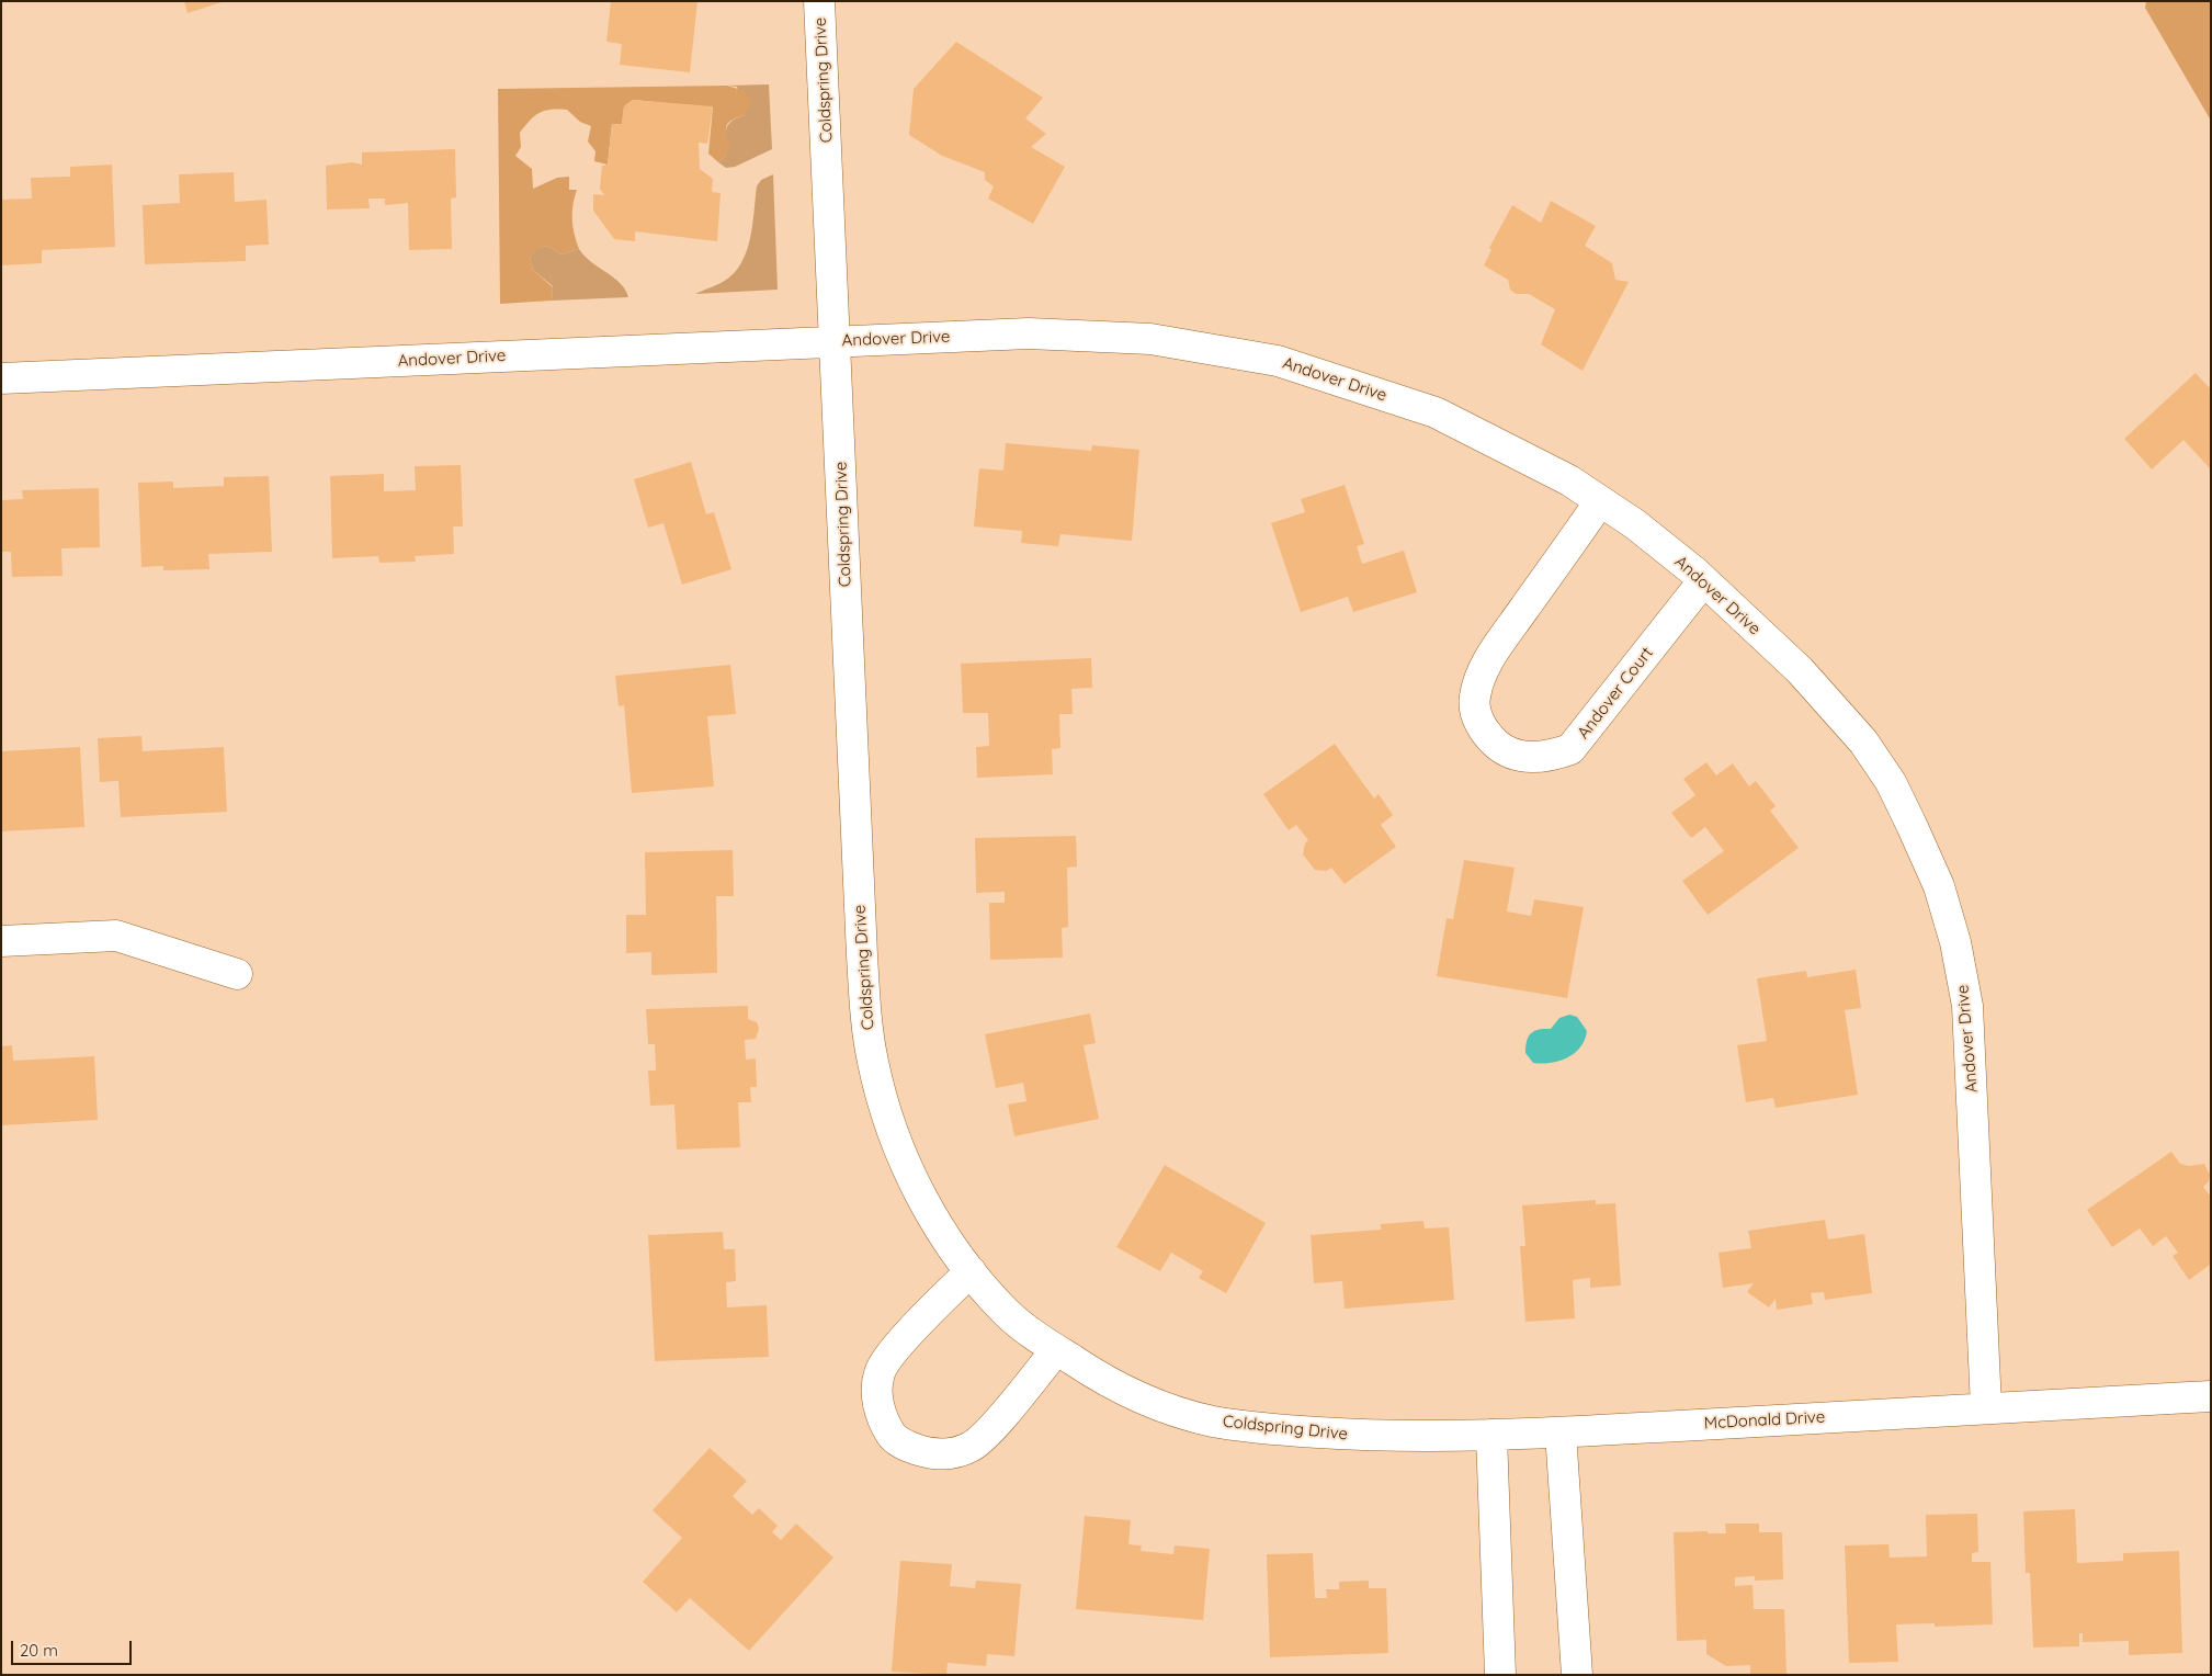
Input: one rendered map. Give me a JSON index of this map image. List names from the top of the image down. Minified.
{"streets":{"street":["Coldspring Drive","Andover Drive","Andover Court","McDonald Drive"]},"crossings":[["Coldspring Drive","Andover Drive"],["Coldspring Drive","McDonald Drive"],["Andover Drive","Andover Court"],["Andover Drive","McDonald Drive"]],"scale_bar":"20 m"}
